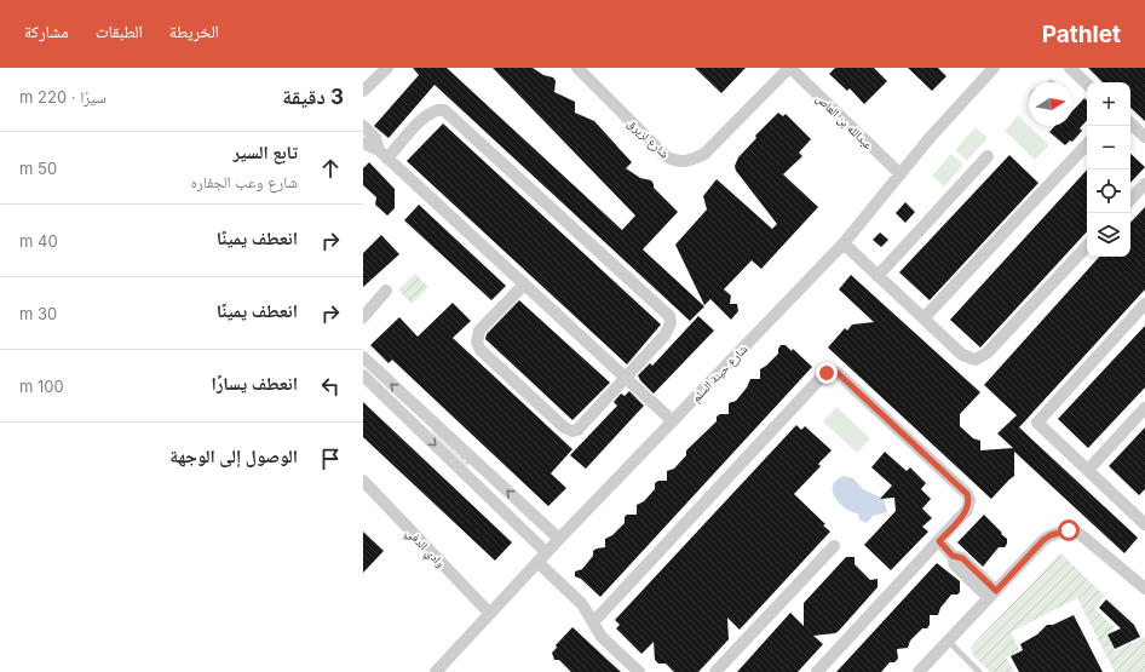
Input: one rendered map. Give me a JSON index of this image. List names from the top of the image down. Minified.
{"streets":{"street":["عبدالله بن العاص","شارع لزيرق","شارع حينة السلم","وادي الدفي"]},"crossings":[["عبدالله بن العاص","شارع لزيرق"],["عبدالله بن العاص","شارع حينة السلم"],["شارع حينة السلم","وادي الدفي"]],"north":"right","page":{"header":"Pathlet","nav":["الخريطة","الطبقات","مشاركة"],"heading":["3 دقيقة","سيرًا · 220 m"],"map_buttons":["+","−"],"list":[["تابع السير","شارع وعب الجفاره","50 m"],["انعطف يمينًا","40 m"],["انعطف يمينًا","30 m"],["انعطف يسارًا","100 m"],"الوصول إلى الوجهة"]}}
